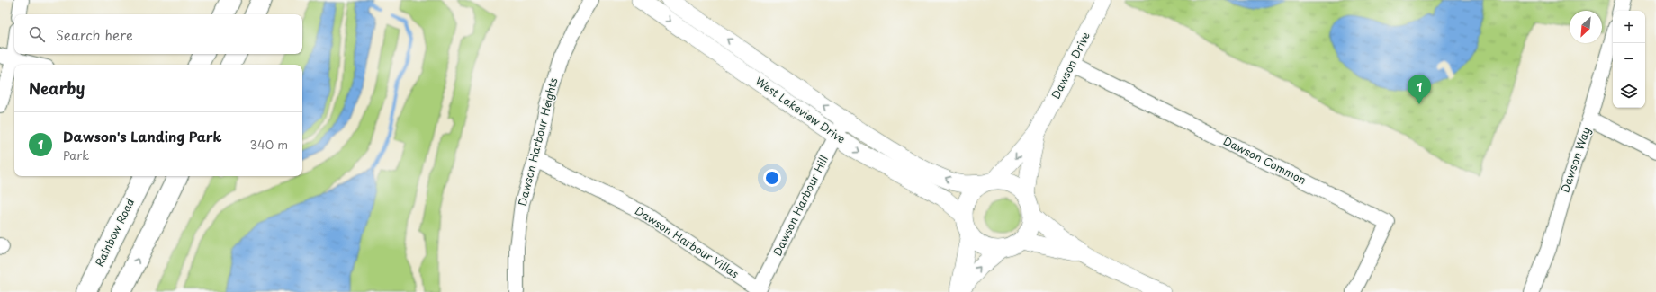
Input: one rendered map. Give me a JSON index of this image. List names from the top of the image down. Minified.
{"streets":{"main road":["Rainbow Road"],"street":["Dawson Drive","West Lakeview Drive","Dawson Harbour Heights","Dawson Way","Dawson Common","Dawson Harbour Hill","Dawson Harbour Villas"]},"crossings":[["Dawson Drive","West Lakeview Drive"],["Dawson Drive","Dawson Common"],["West Lakeview Drive","Dawson Harbour Hill"],["Dawson Harbour Heights","Dawson Harbour Villas"],["Dawson Harbour Hill","Dawson Harbour Villas"]],"north":"bottom left","page":{"map_buttons":["+","−"],"search":"Search here","heading":"Nearby","pins":"1","list":[{"mark":"1","name":"Dawson's Landing Park","note":"Park","value":"340 m"}]}}
